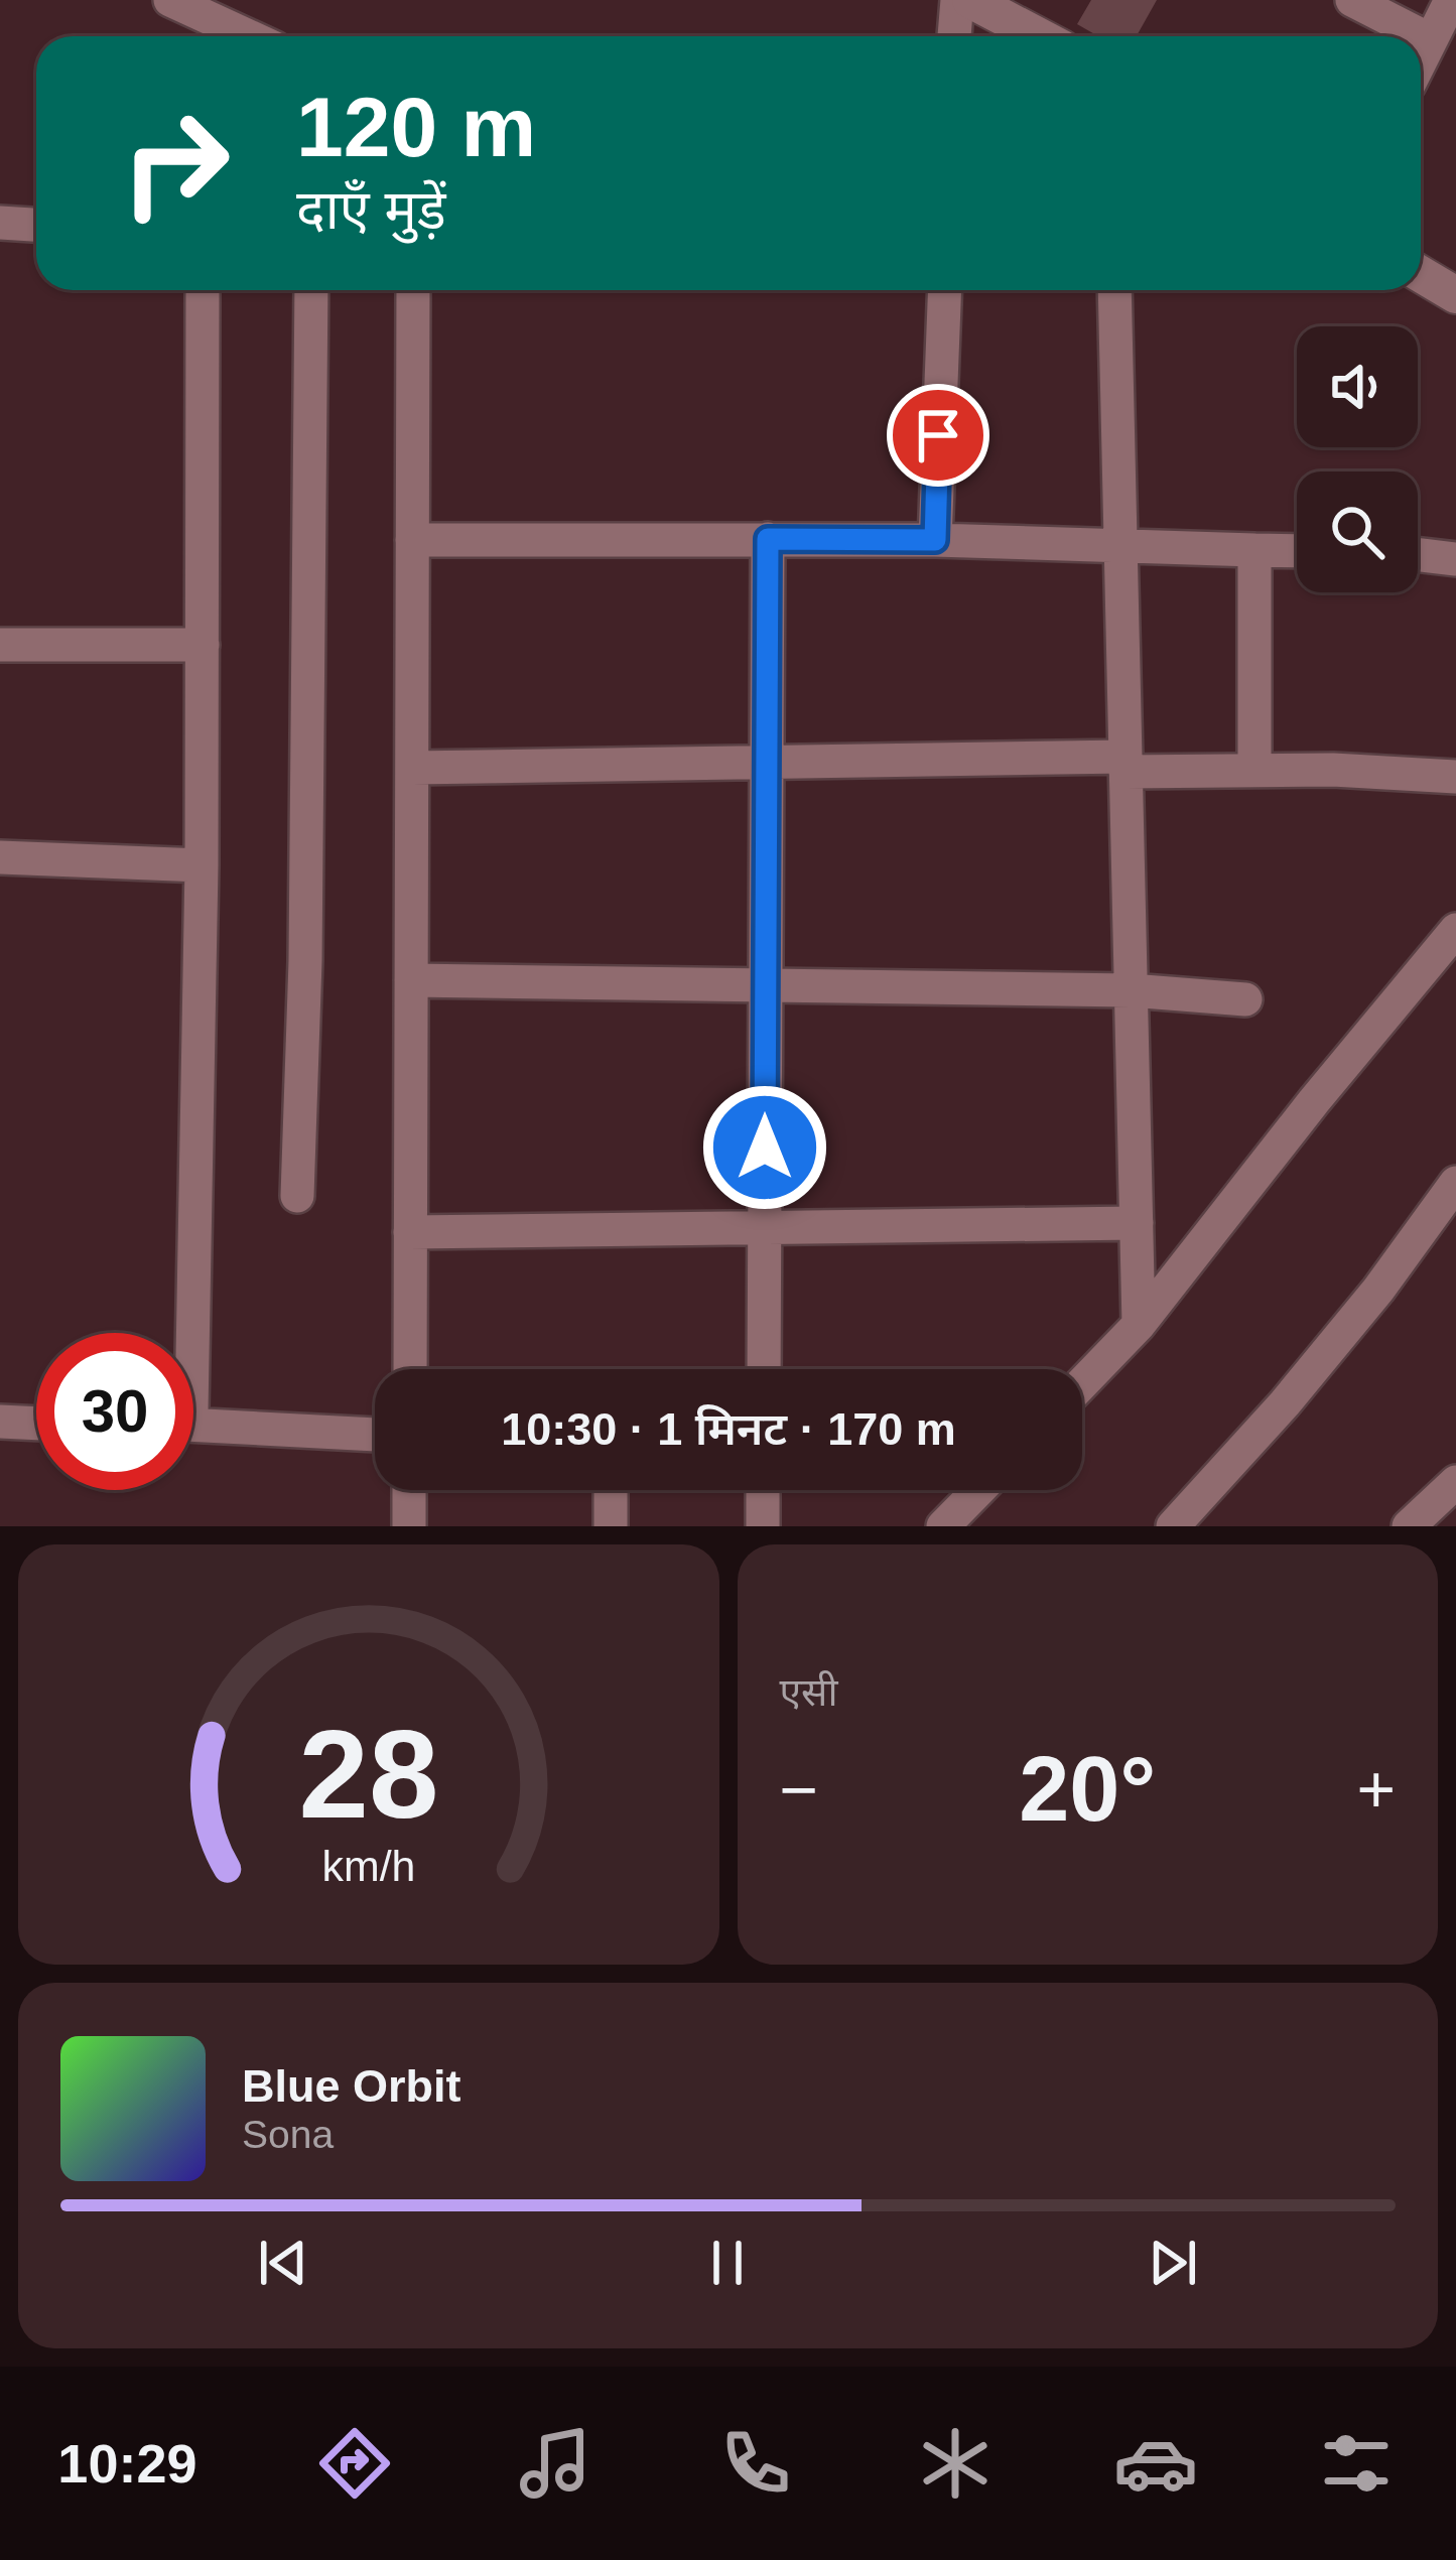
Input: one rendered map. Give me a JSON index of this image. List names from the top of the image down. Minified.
{"page":{"turn":["120 m","दाएँ मुड़ें"],"limit":"30","trip":"10:30 · 1 मिनट · 170 m","tile":"एसी","heat":["−","20°","+"],"song":["Blue Orbit","Sona"],"tabs":"10:29","gauge":["28","km/h"]}}
